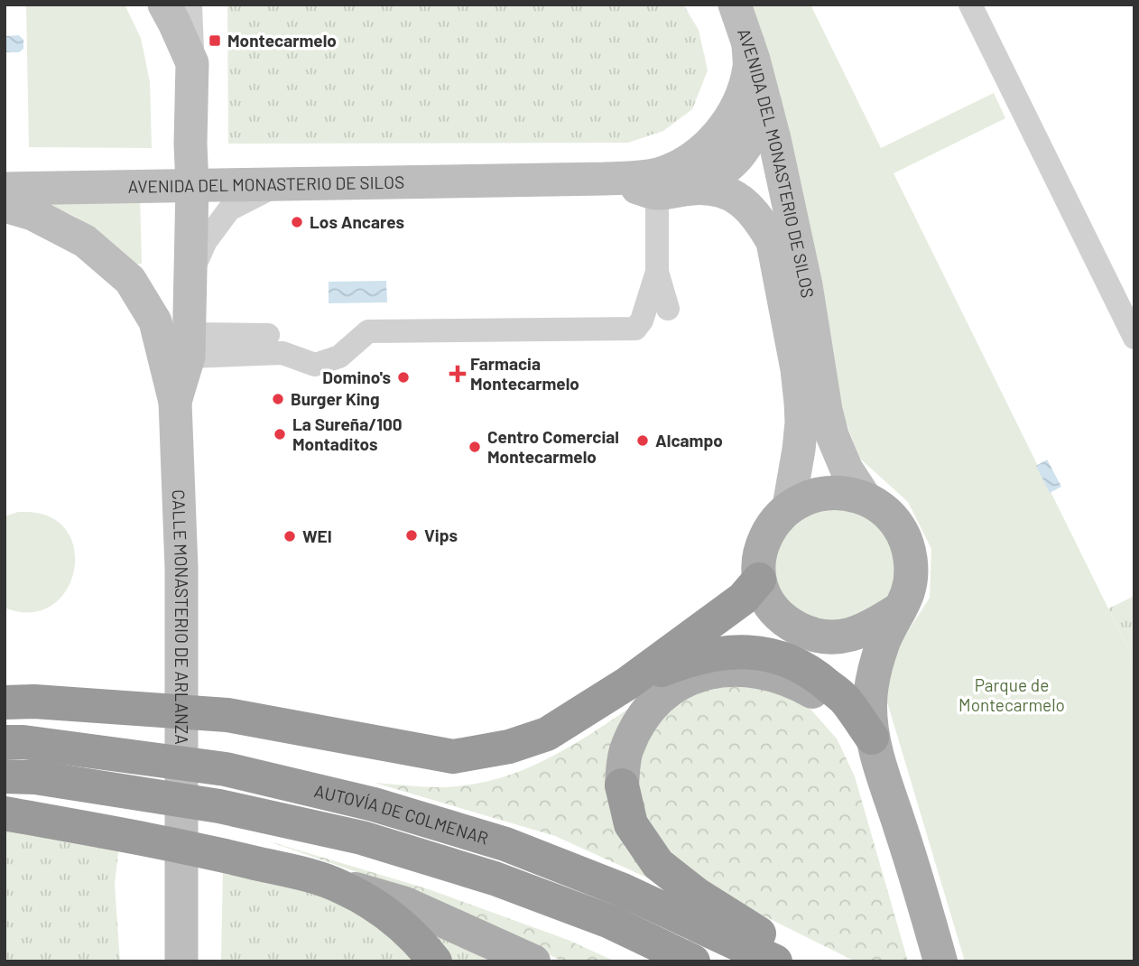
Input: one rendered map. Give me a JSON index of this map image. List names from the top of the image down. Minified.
{"streets":{"highway":["AUTOVÍA DE COLMENAR"],"street":["AVENIDA DEL MONASTERIO DE SILOS","CALLE MONASTERIO DE ARLANZA"]},"crossings":[["AVENIDA DEL MONASTERIO DE SILOS","CALLE MONASTERIO DE ARLANZA"]],"parks":["Parque de Montecarmelo"],"places":{"transit":["Montecarmelo"],"other":["Los Ancares","Domino's","Burger King","La Sureña/100 Montaditos","Alcampo","Centro Comercial Montecarmelo","Vips","WEI"],"health":["Farmacia Montecarmelo"]}}
